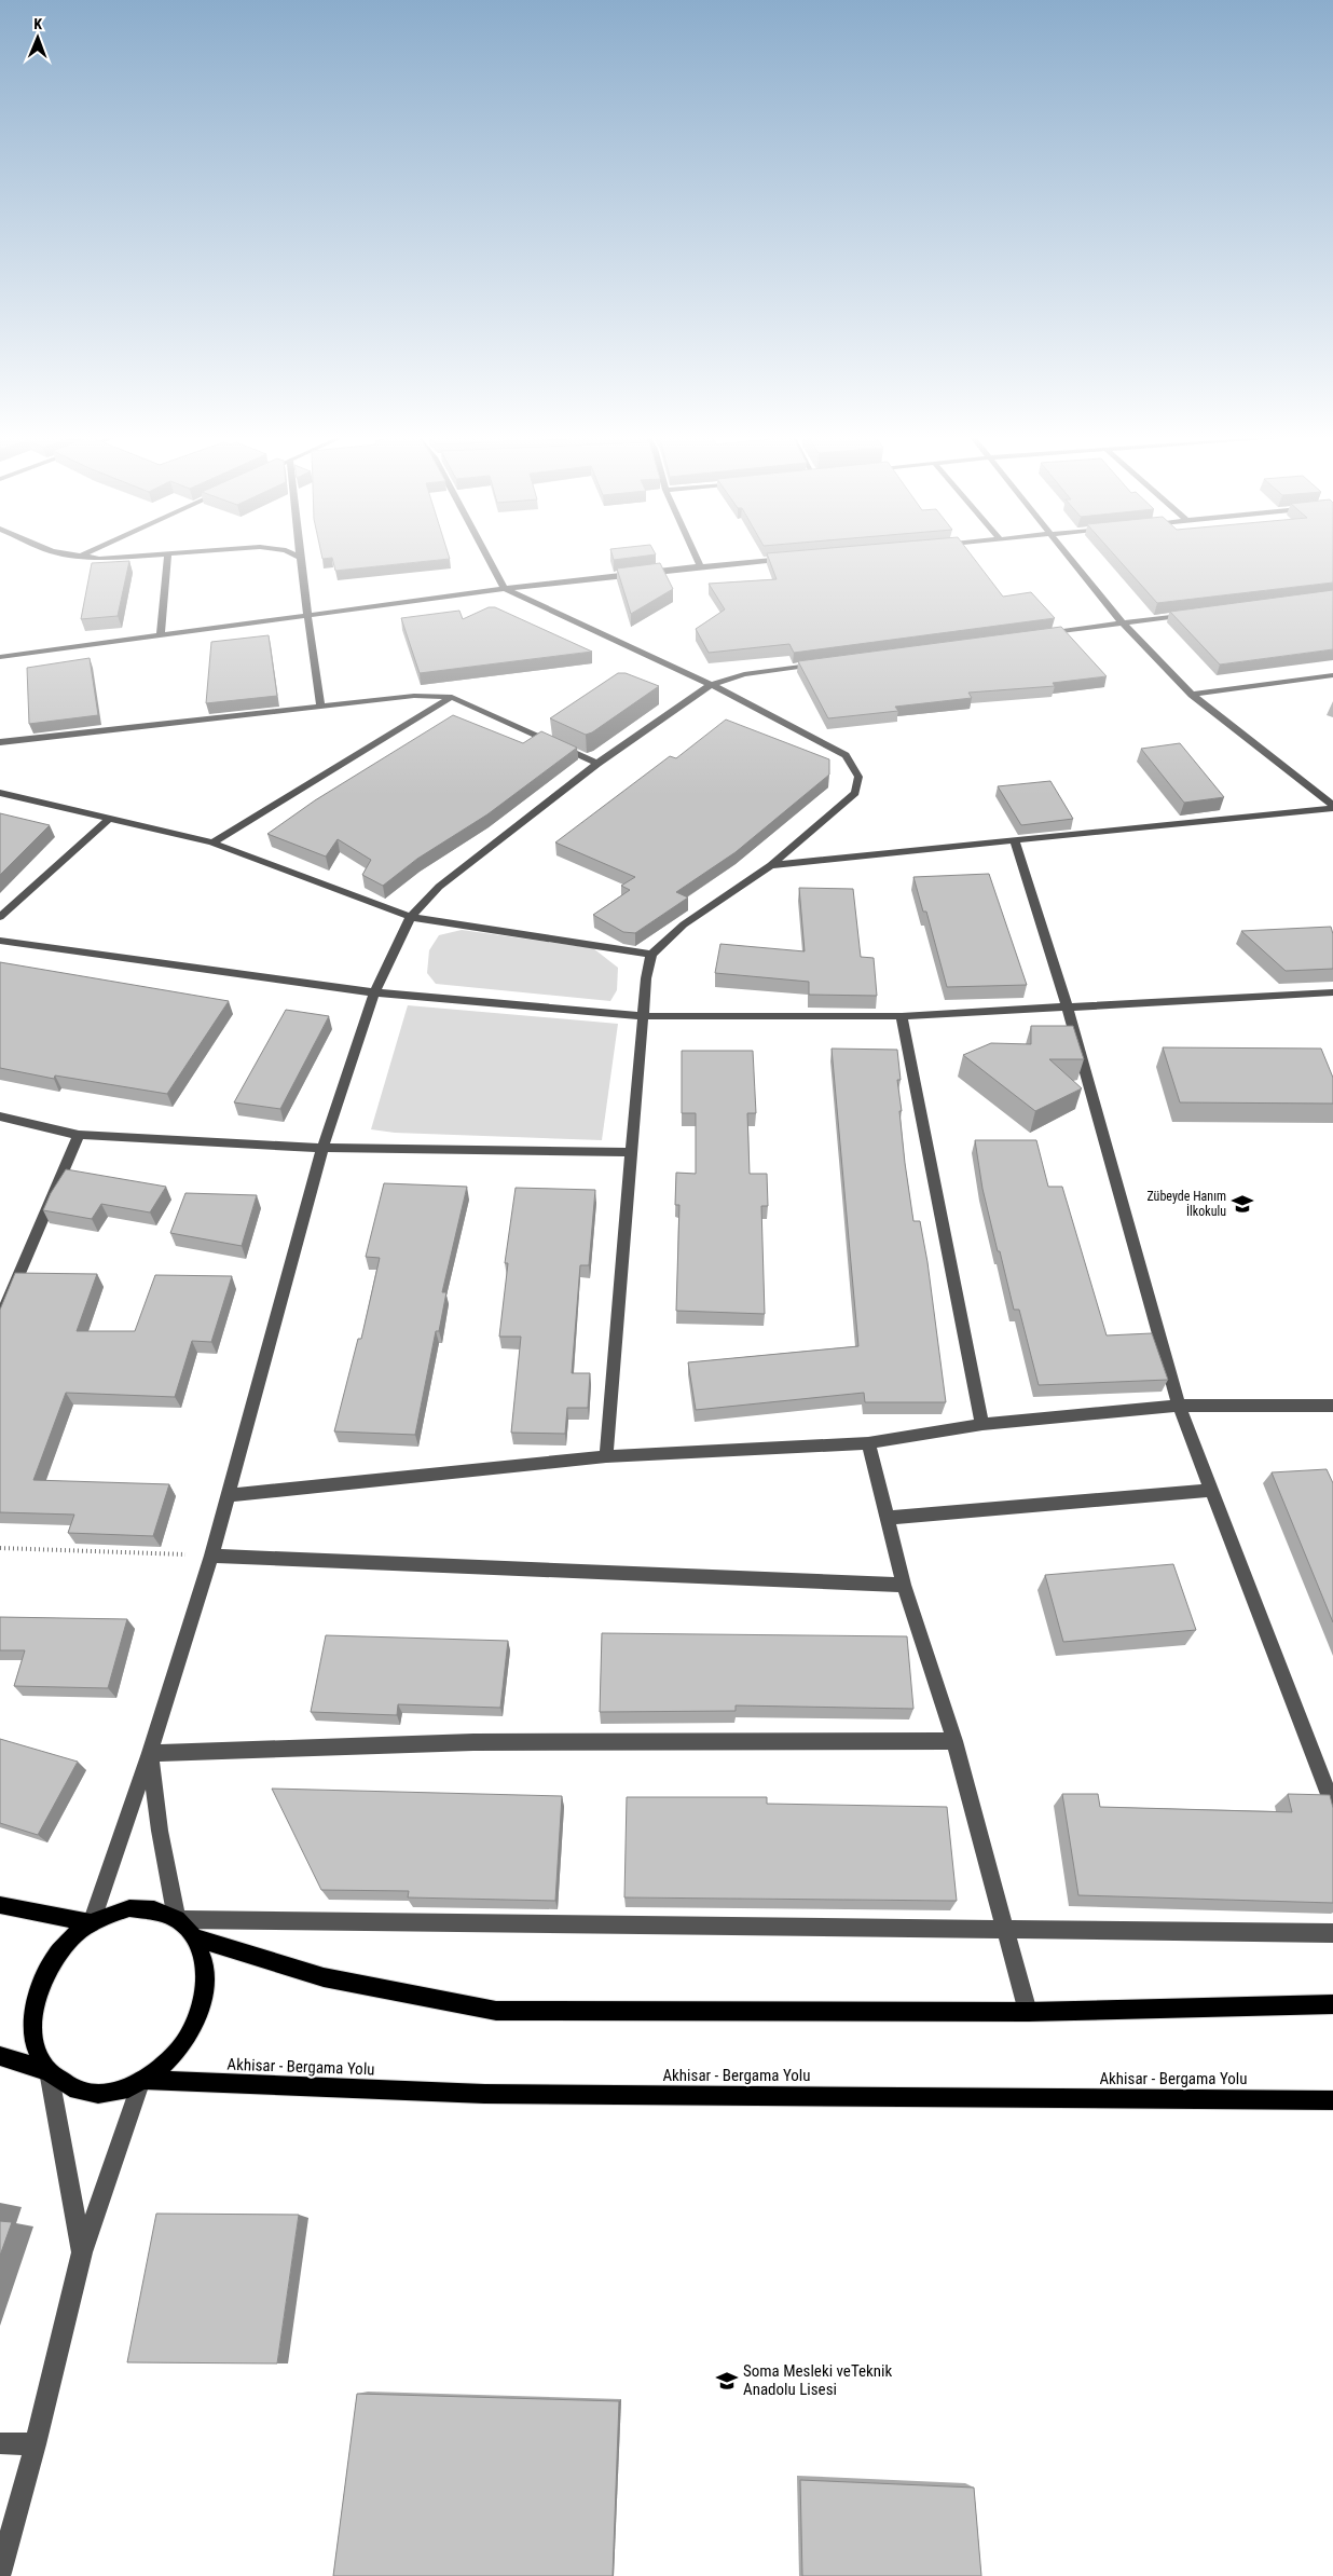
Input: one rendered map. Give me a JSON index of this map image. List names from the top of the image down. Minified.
{"streets":{"main road":["Akhisar - Bergama Yolu"]},"places":{"school or university":["Zübeyde Hanım İlkokulu","Soma Mesleki veTeknik Anadolu Lisesi"]},"north":"top"}
